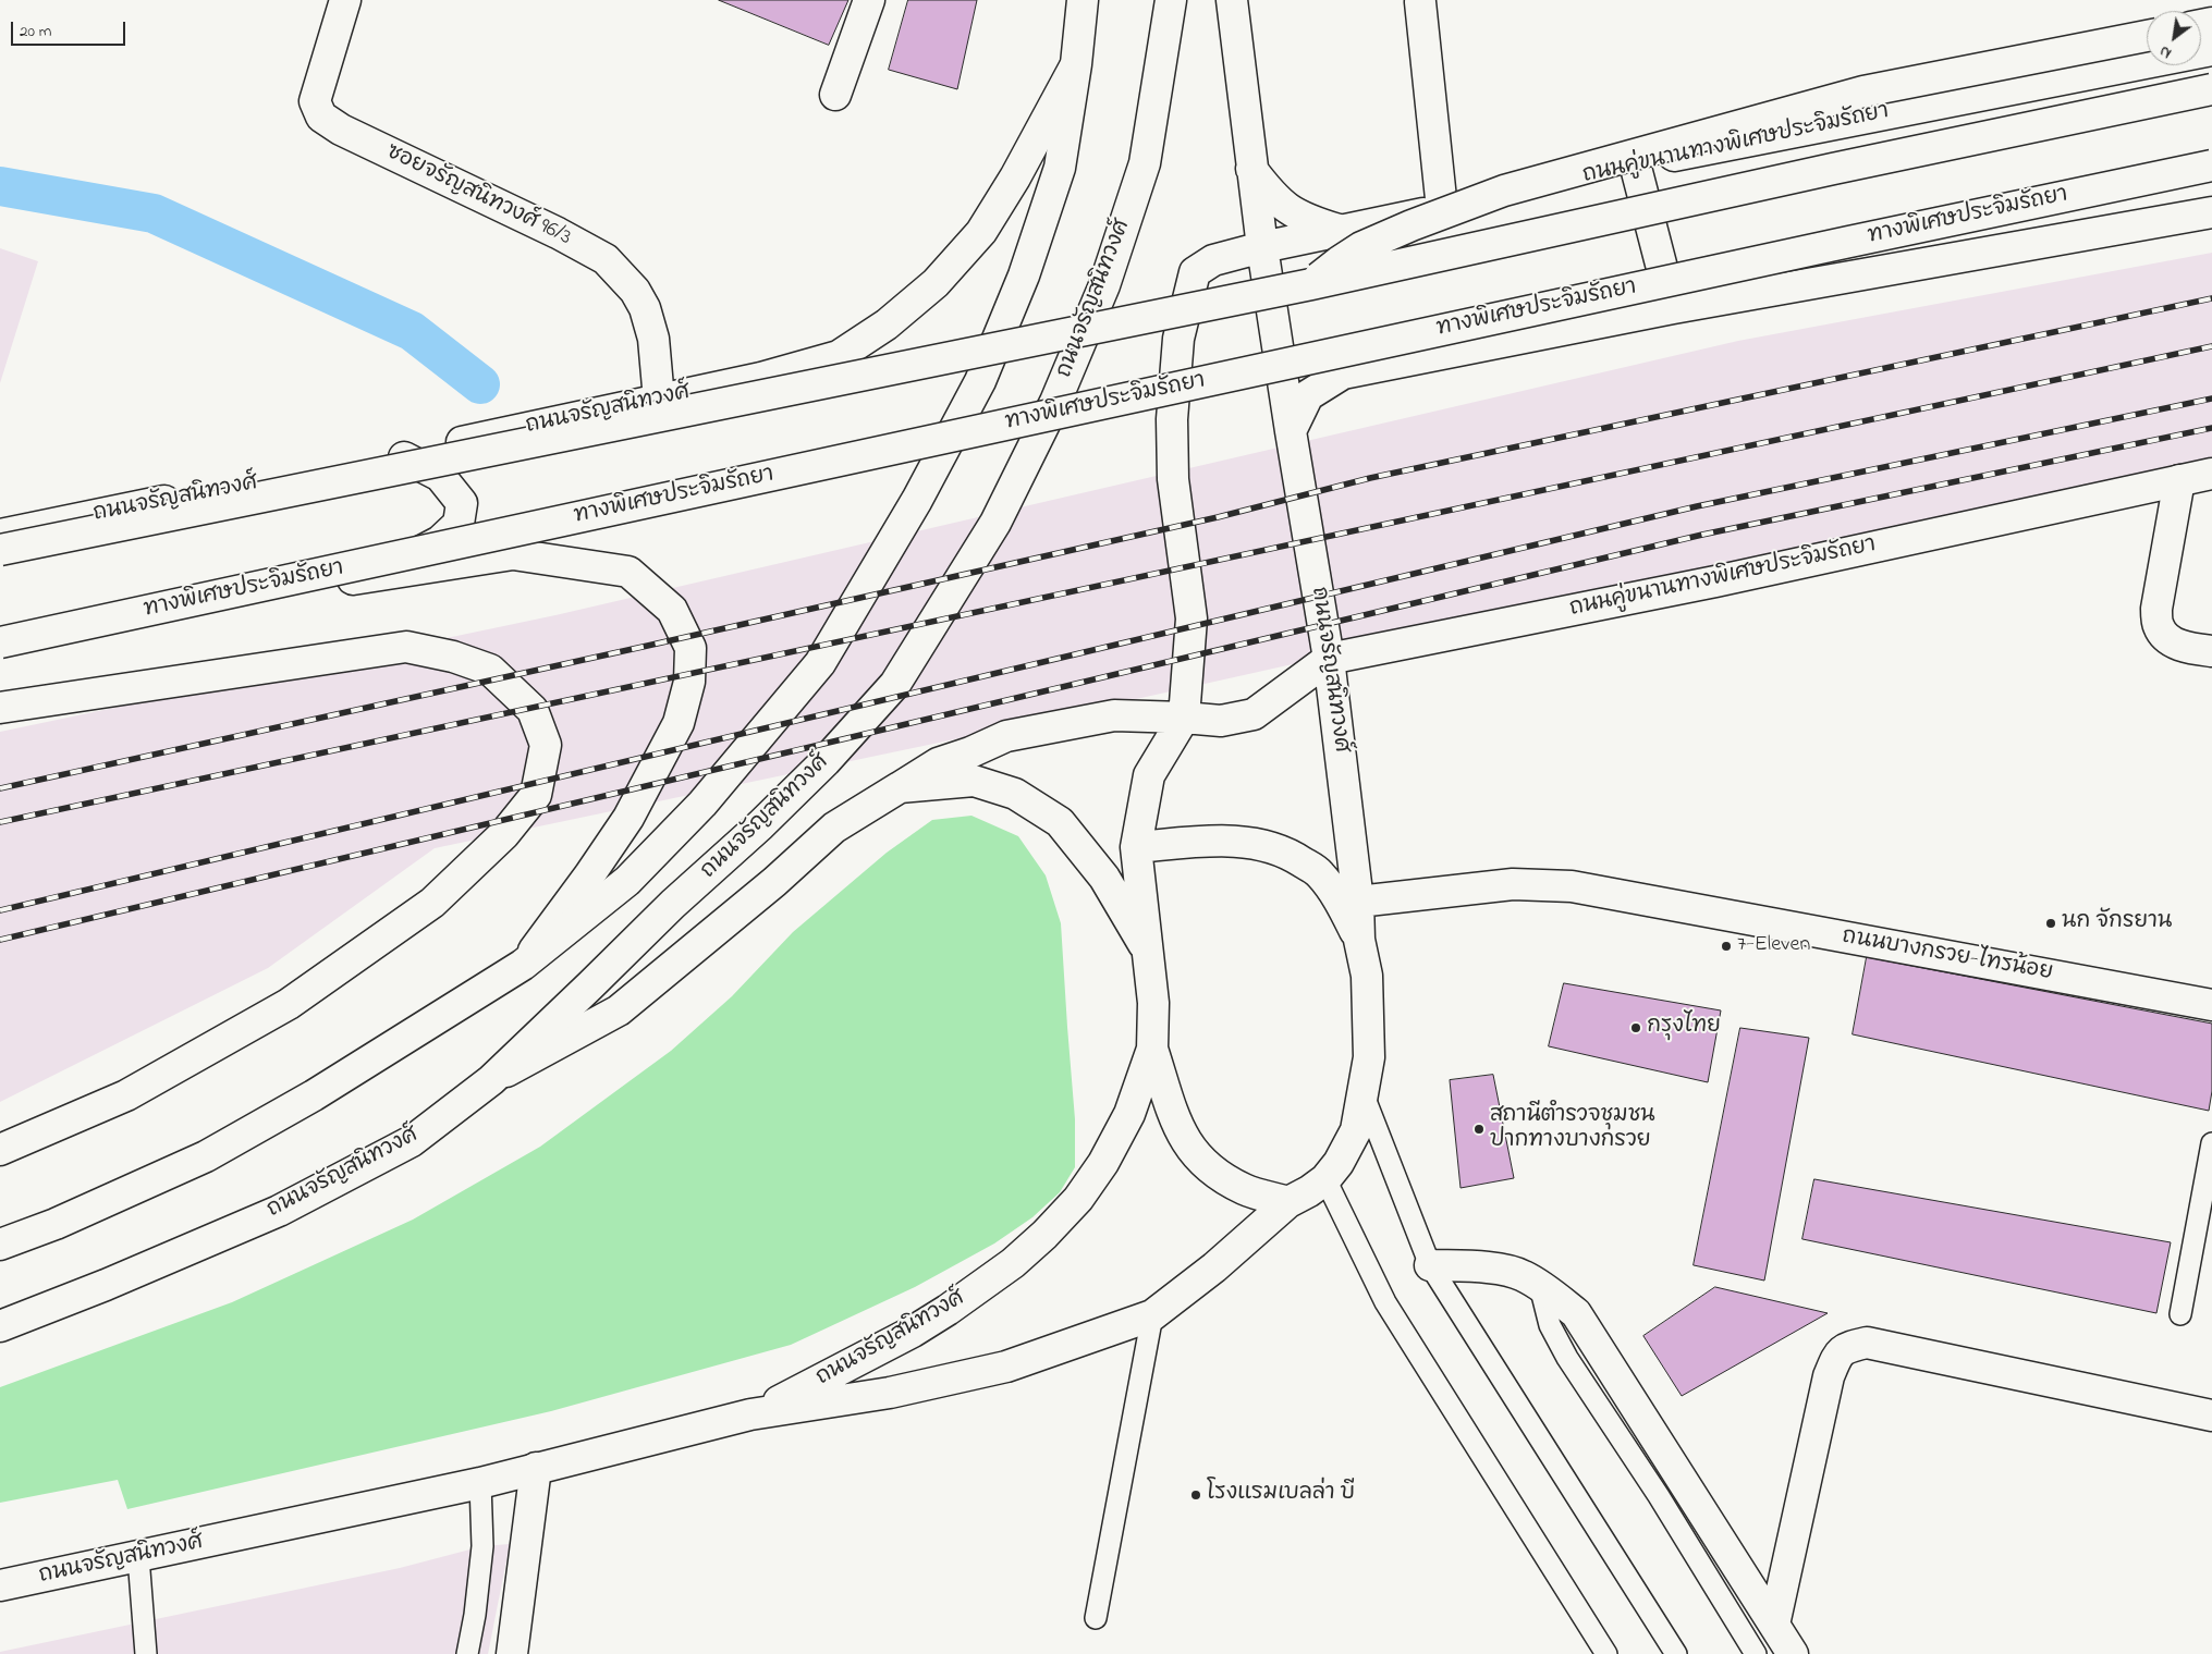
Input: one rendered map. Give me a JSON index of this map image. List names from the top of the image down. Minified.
{"streets":{"main road":["ถนนคู่ขนานทางพิเศษประจิมรัถยา","ซอยจรัญสนิทวงศ์ 96/3","ทางพิเศษประจิมรัถยา","ถนนจรัญสนิทวงศ์","ถนนบางกรวย-ไทรน้อย"]},"crossings":[["ถนนคู่ขนานทางพิเศษประจิมรัถยา","ถนนจรัญสนิทวงศ์"],["ซอยจรัญสนิทวงศ์ 96/3","ถนนจรัญสนิทวงศ์"],["ถนนจรัญสนิทวงศ์","ถนนบางกรวย-ไทรน้อย"]],"places":["นก จักรยาน","7-Eleven","กรุงไทย","สถานีตำรวจชุมชน ปากทางบางกรวย","โรงแรมเบลล่า บี"],"scale_bar":"20 m","north":"bottom left"}
